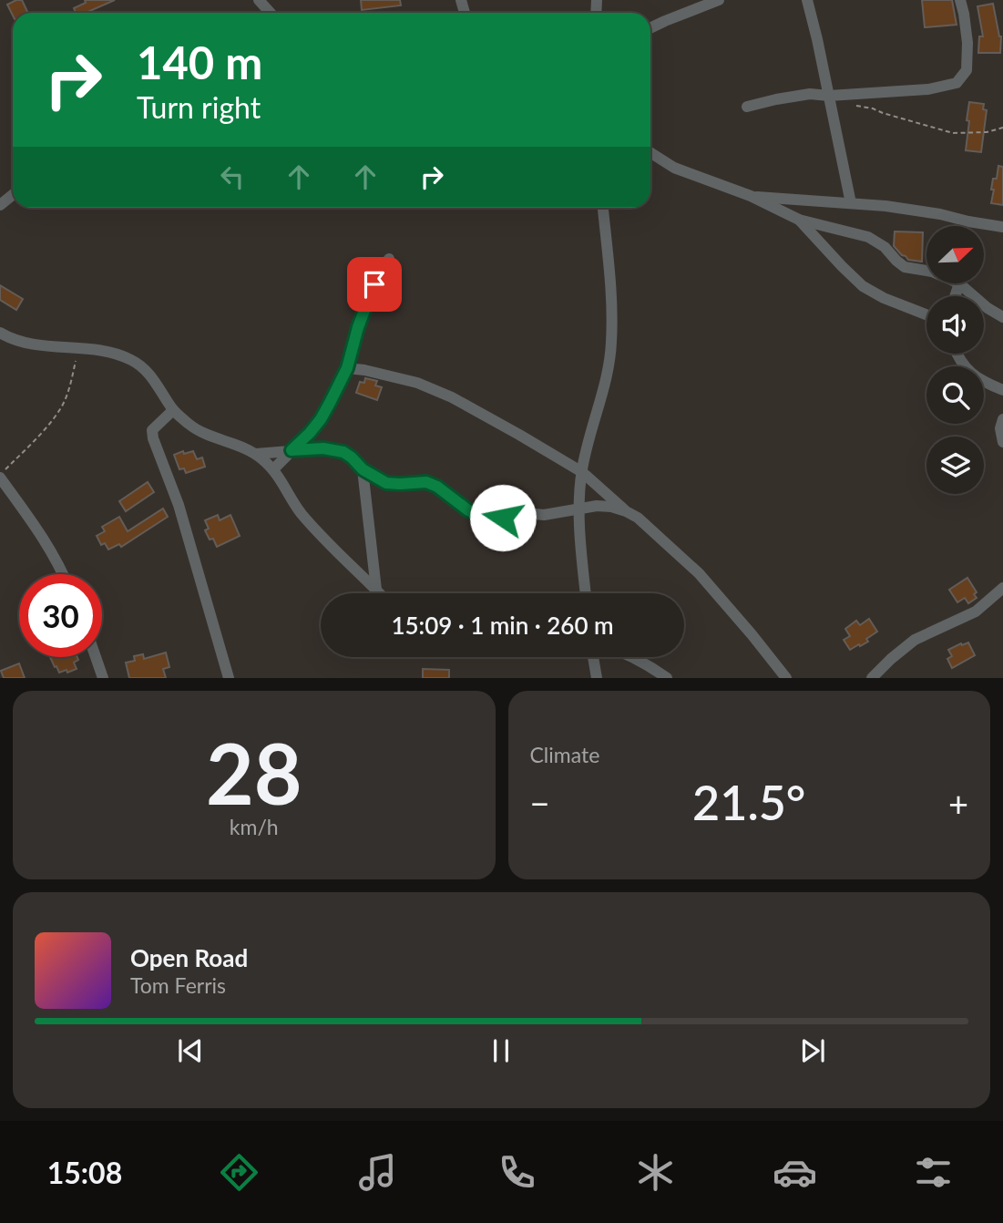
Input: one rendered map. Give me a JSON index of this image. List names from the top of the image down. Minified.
{"north":"top right","page":{"turn":["140 m","Turn right"],"limit":"30","trip":"15:09 · 1 min · 260 m","tile":[["28","km/h"],"Climate"],"heat":["−","21.5°","+"],"song":["Open Road","Tom Ferris"],"tabs":"15:08"}}
